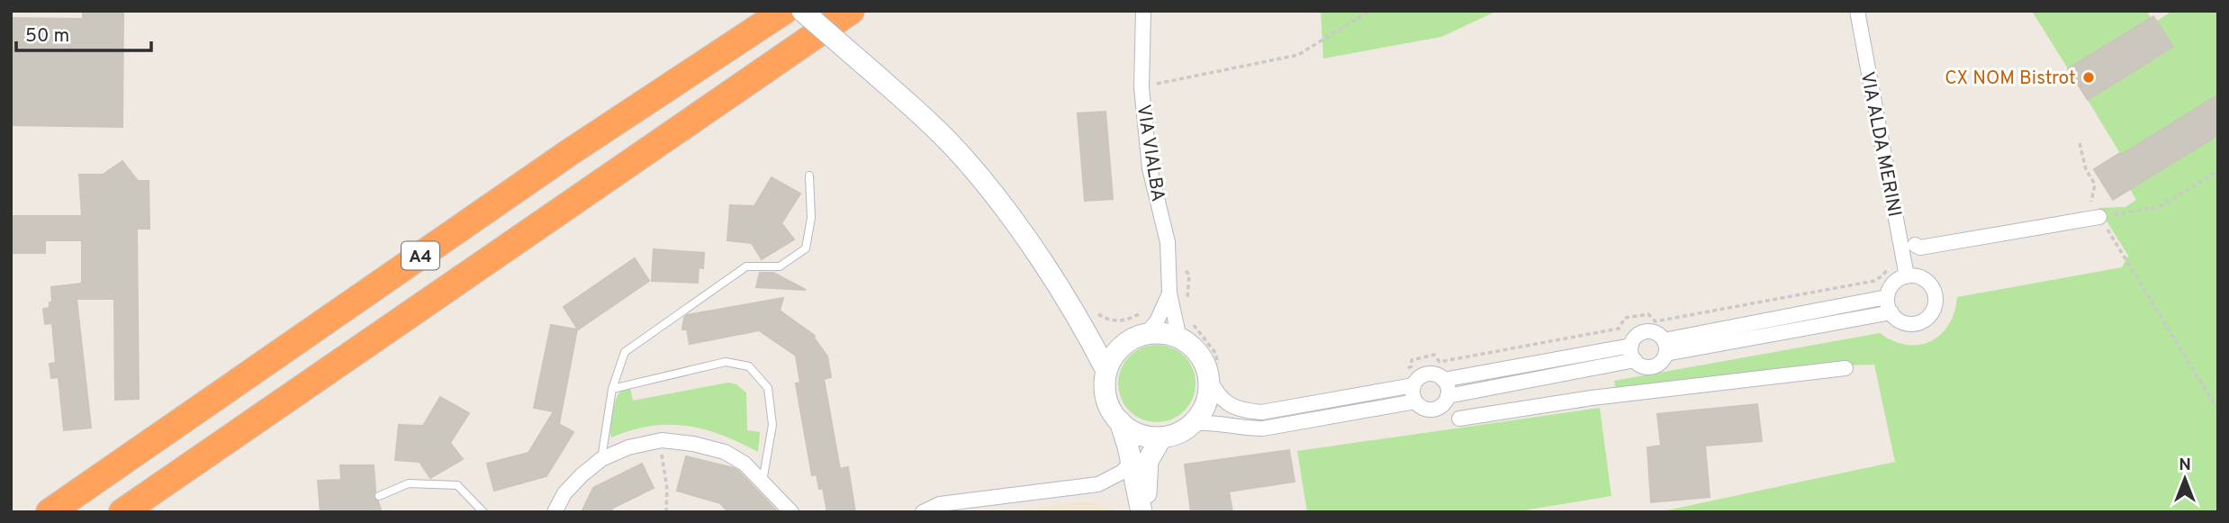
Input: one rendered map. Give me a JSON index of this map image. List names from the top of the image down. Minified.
{"streets":{"highway":["A4"],"street":["VIA ALDA MERINI","VIA VIALBA"]},"places":["CX NOM Bistrot"],"scale_bar":"50 m","north":"top"}
